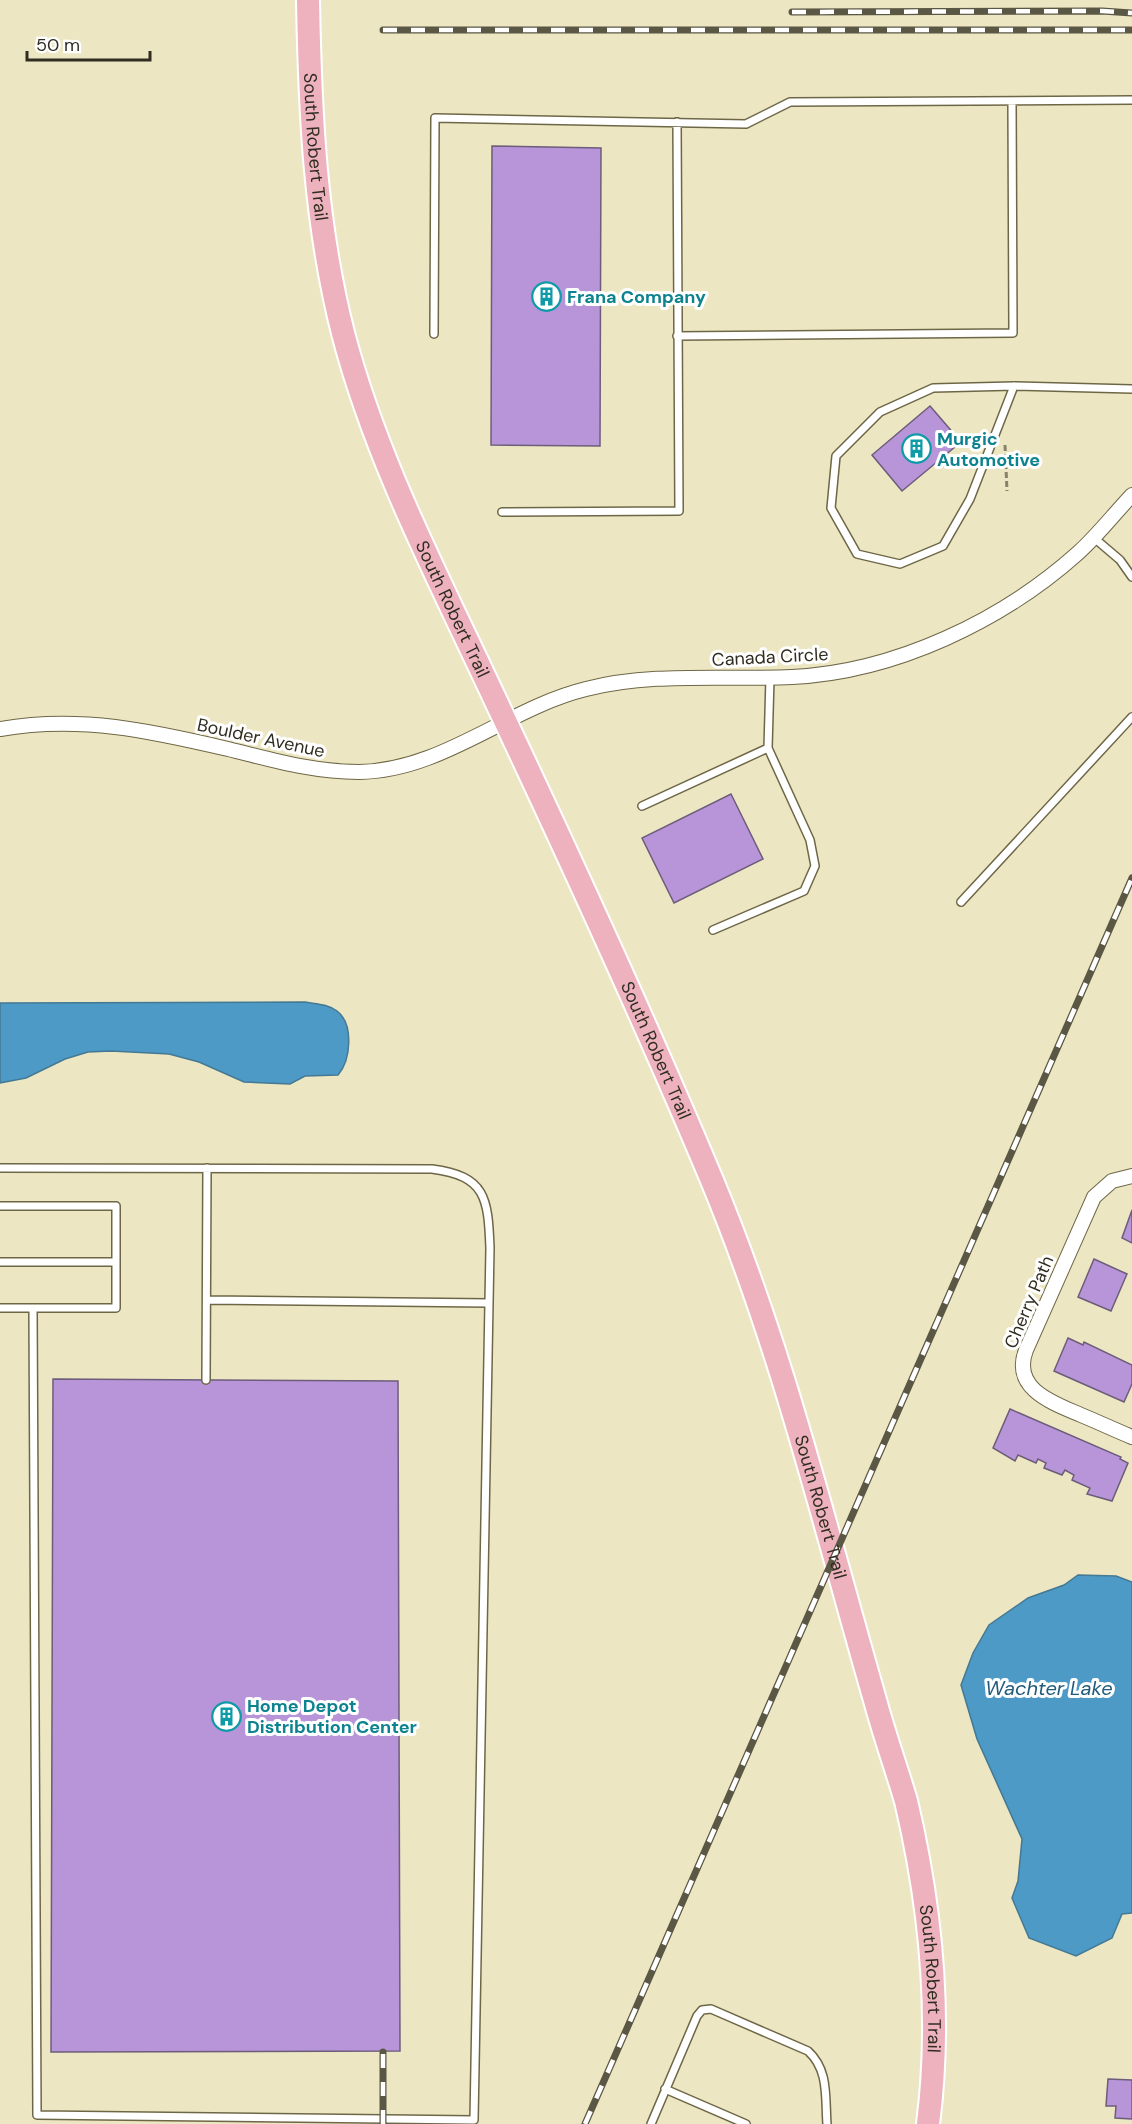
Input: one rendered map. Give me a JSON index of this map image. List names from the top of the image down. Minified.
{"streets":{"main road":["South Robert Trail"],"street":["Canada Circle","Boulder Avenue","Cherry Path"]},"crossings":[["South Robert Trail","Canada Circle"],["South Robert Trail","Boulder Avenue"],["Canada Circle","Boulder Avenue"]],"water":["Wachter Lake"],"places":{"building":["Frana Company","Murgic Automotive","Home Depot Distribution Center"]},"scale_bar":"50 m"}
